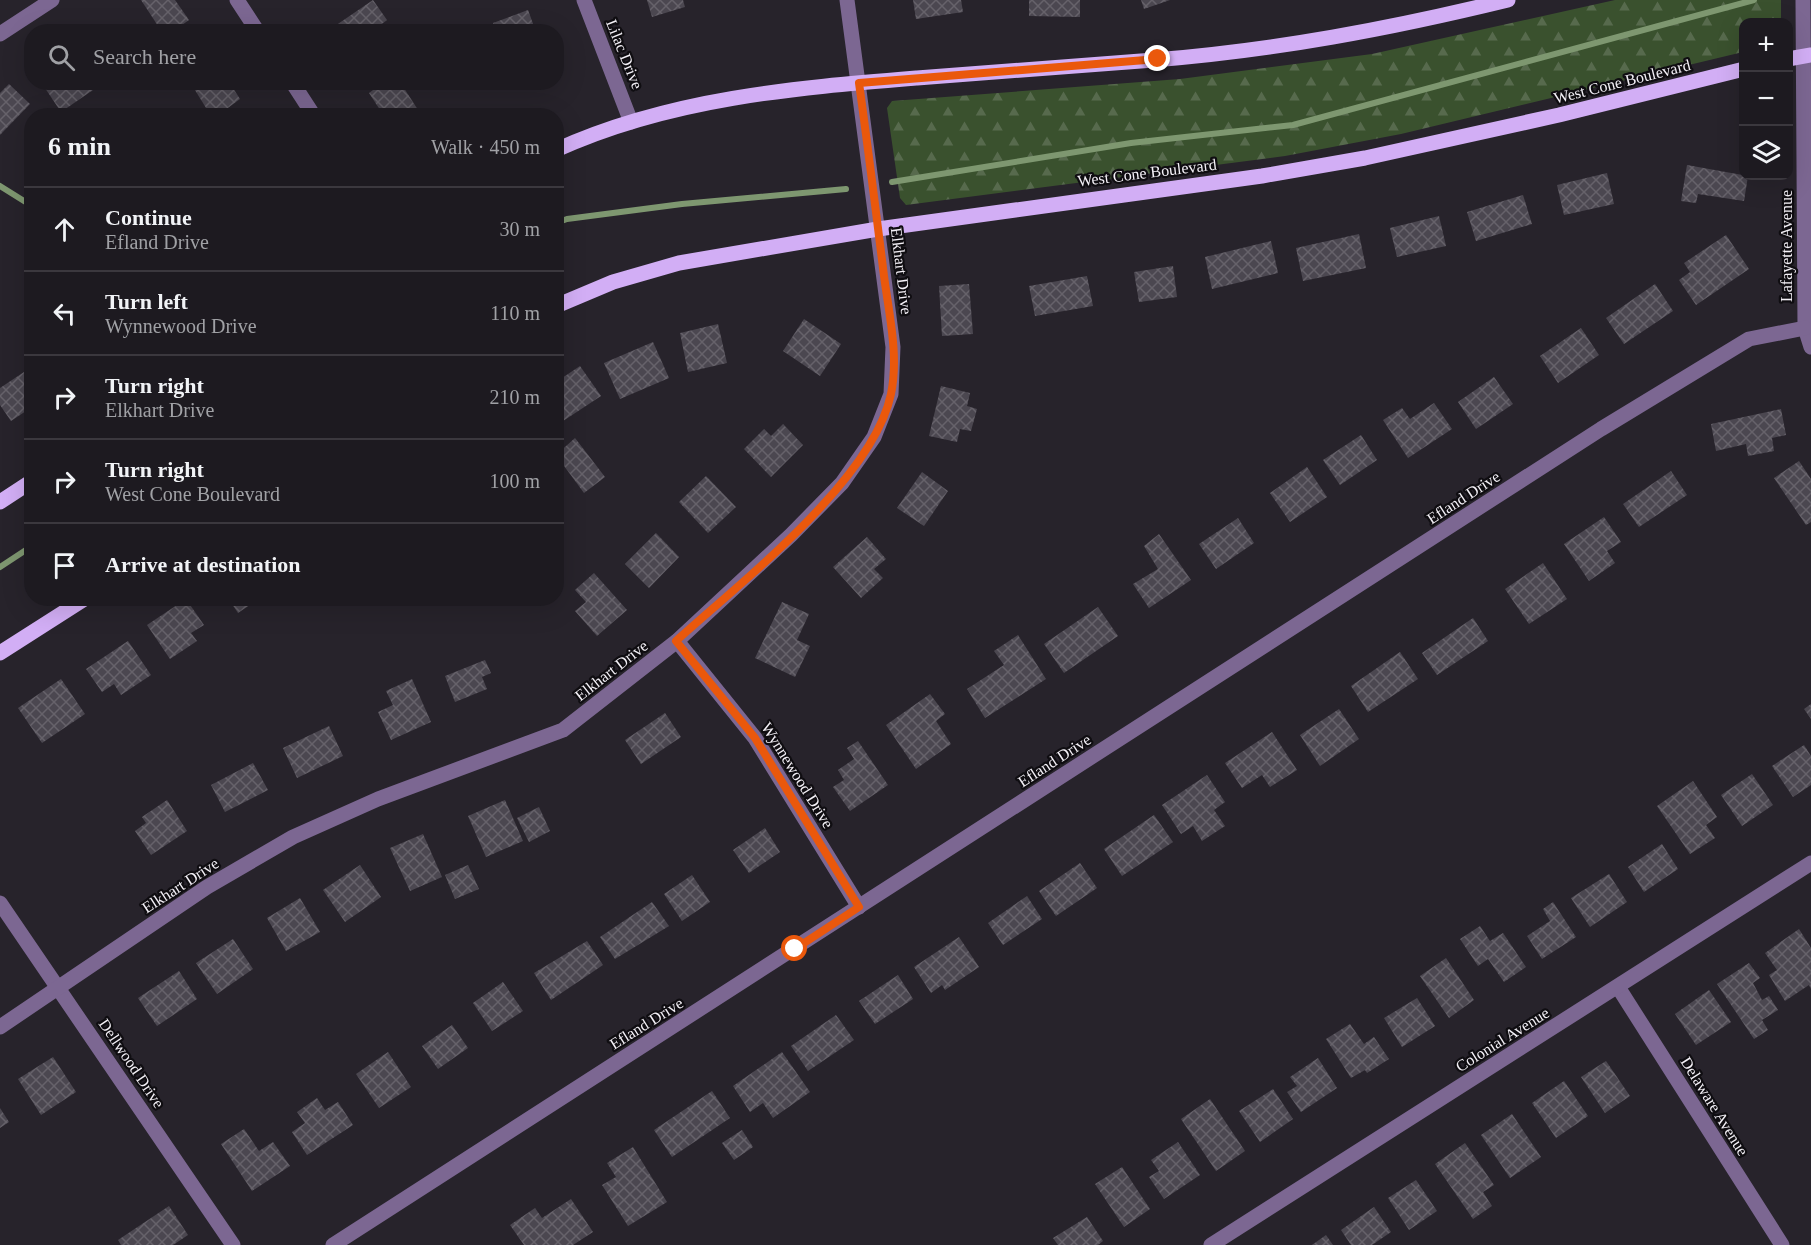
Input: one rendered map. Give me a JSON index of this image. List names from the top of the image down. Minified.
{"streets":{"main road":["West Cone Boulevard"],"street":["Lilac Drive","Lafayette Avenue","Elkhart Drive","Efland Drive","Wynnewood Drive","Colonial Avenue","Dellwood Drive","Delaware Avenue"]},"crossings":[["West Cone Boulevard","Elkhart Drive"],["Lafayette Avenue","Efland Drive"],["Elkhart Drive","Wynnewood Drive"],["Elkhart Drive","Dellwood Drive"],["Efland Drive","Wynnewood Drive"],["Colonial Avenue","Delaware Avenue"]],"page":{"map_buttons":["+","−"],"search":"Search here","heading":["6 min","Walk · 450 m"],"list":[["Continue","Efland Drive","30 m"],["Turn left","Wynnewood Drive","110 m"],["Turn right","Elkhart Drive","210 m"],["Turn right","West Cone Boulevard","100 m"],"Arrive at destination"]}}
